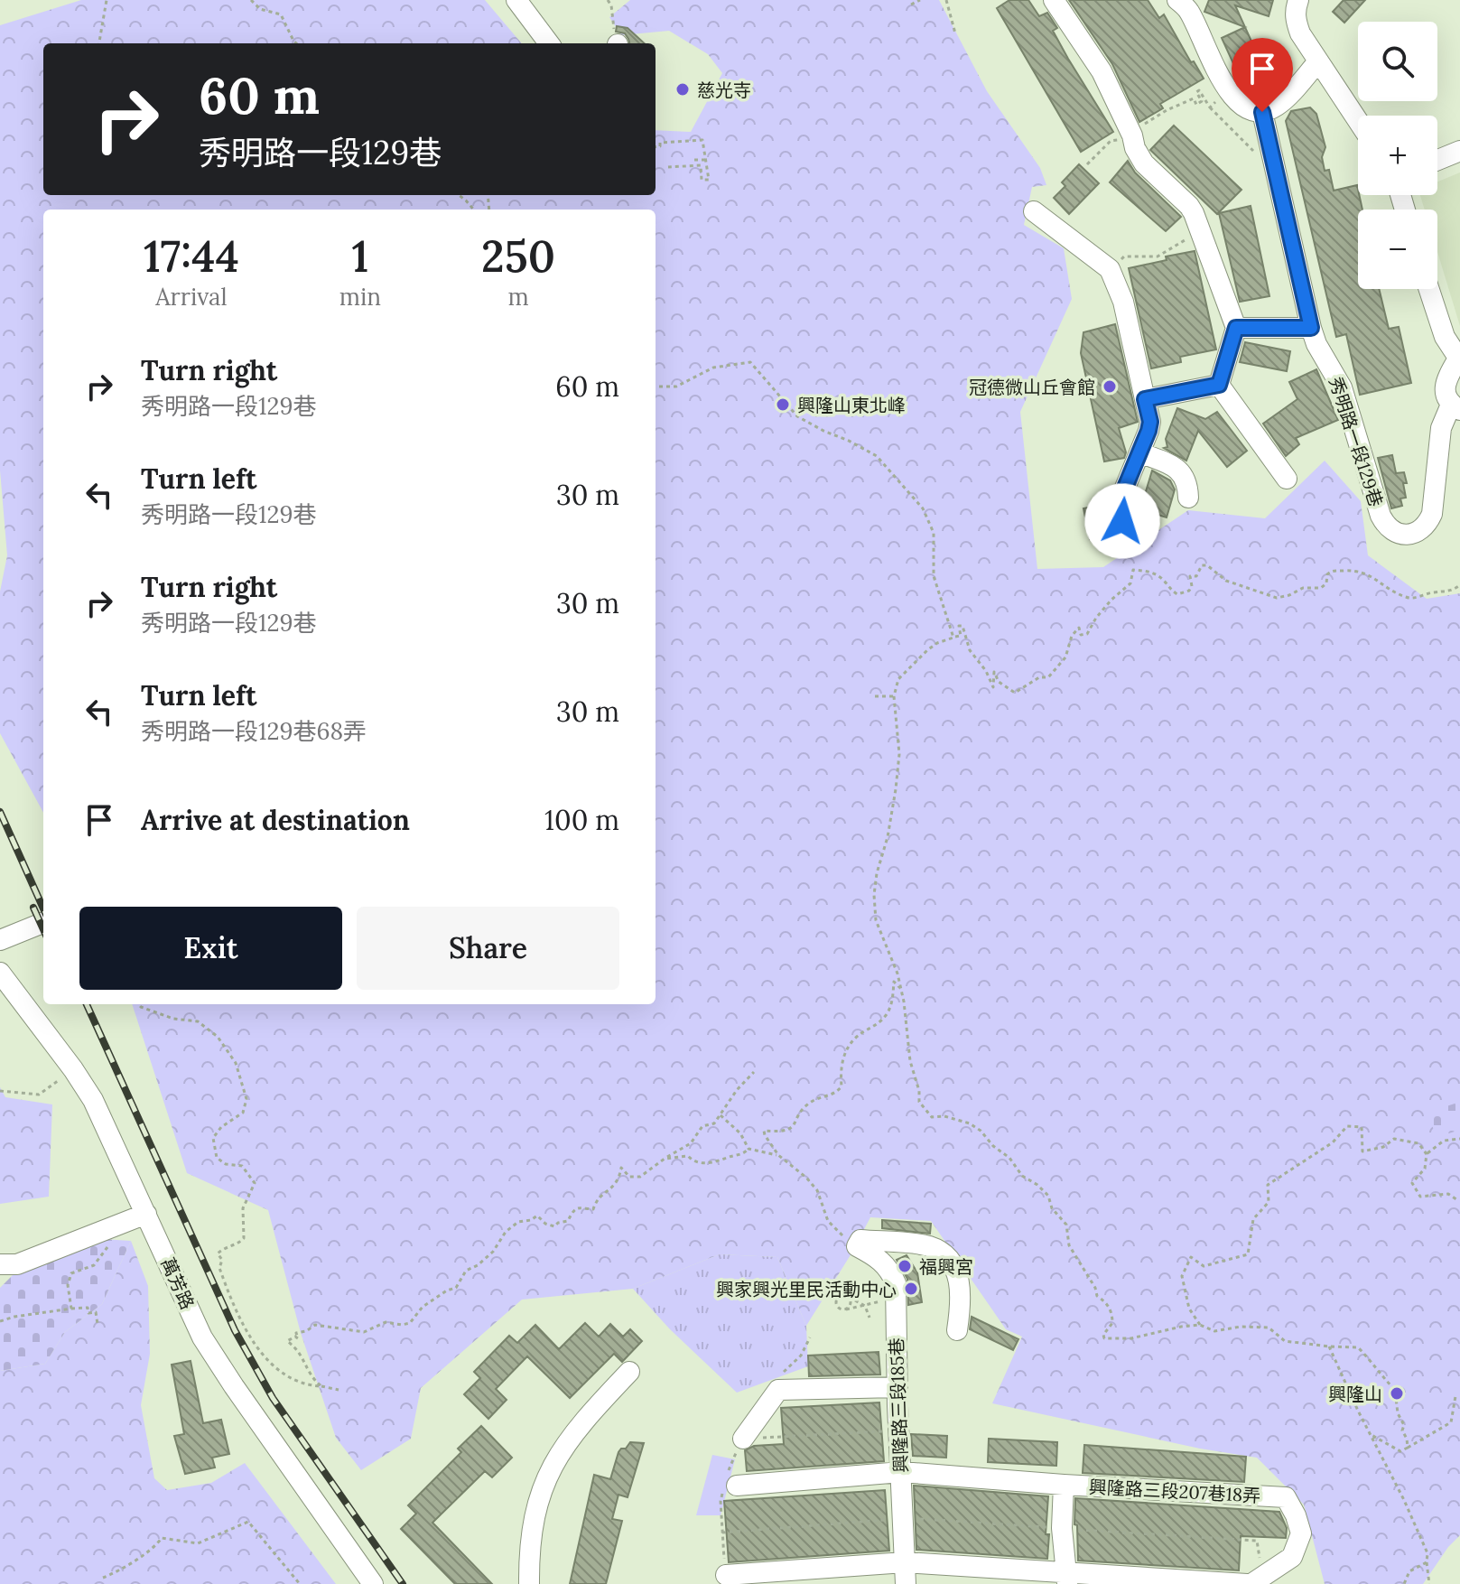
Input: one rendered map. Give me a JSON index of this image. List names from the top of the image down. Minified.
{"streets":{"street":["秀明路一段129巷","萬芳路","興隆路三段185巷","興隆路三段207巷18弄"]},"crossings":[["興隆路三段185巷","興隆路三段207巷18弄"]],"places":["慈光寺","冠德微山丘會館","興隆山東北峰","福興宮","興家興光里民活動中心","興隆山"],"page":{"map_buttons":["+","−"],"turn":["60 m","秀明路一段129巷"],"eta":["17:44","Arrival","1","min","250","m"],"list":[{"name":"Turn right","note":"秀明路一段129巷","value":"60 m"},{"name":"Turn left","note":"秀明路一段129巷","value":"30 m"},{"name":"Turn right","note":"秀明路一段129巷","value":"30 m"},{"name":"Turn left","note":"秀明路一段129巷68弄","value":"30 m"},{"name":"Arrive at destination","value":"100 m"}],"buttons":["Exit","Share"]}}
